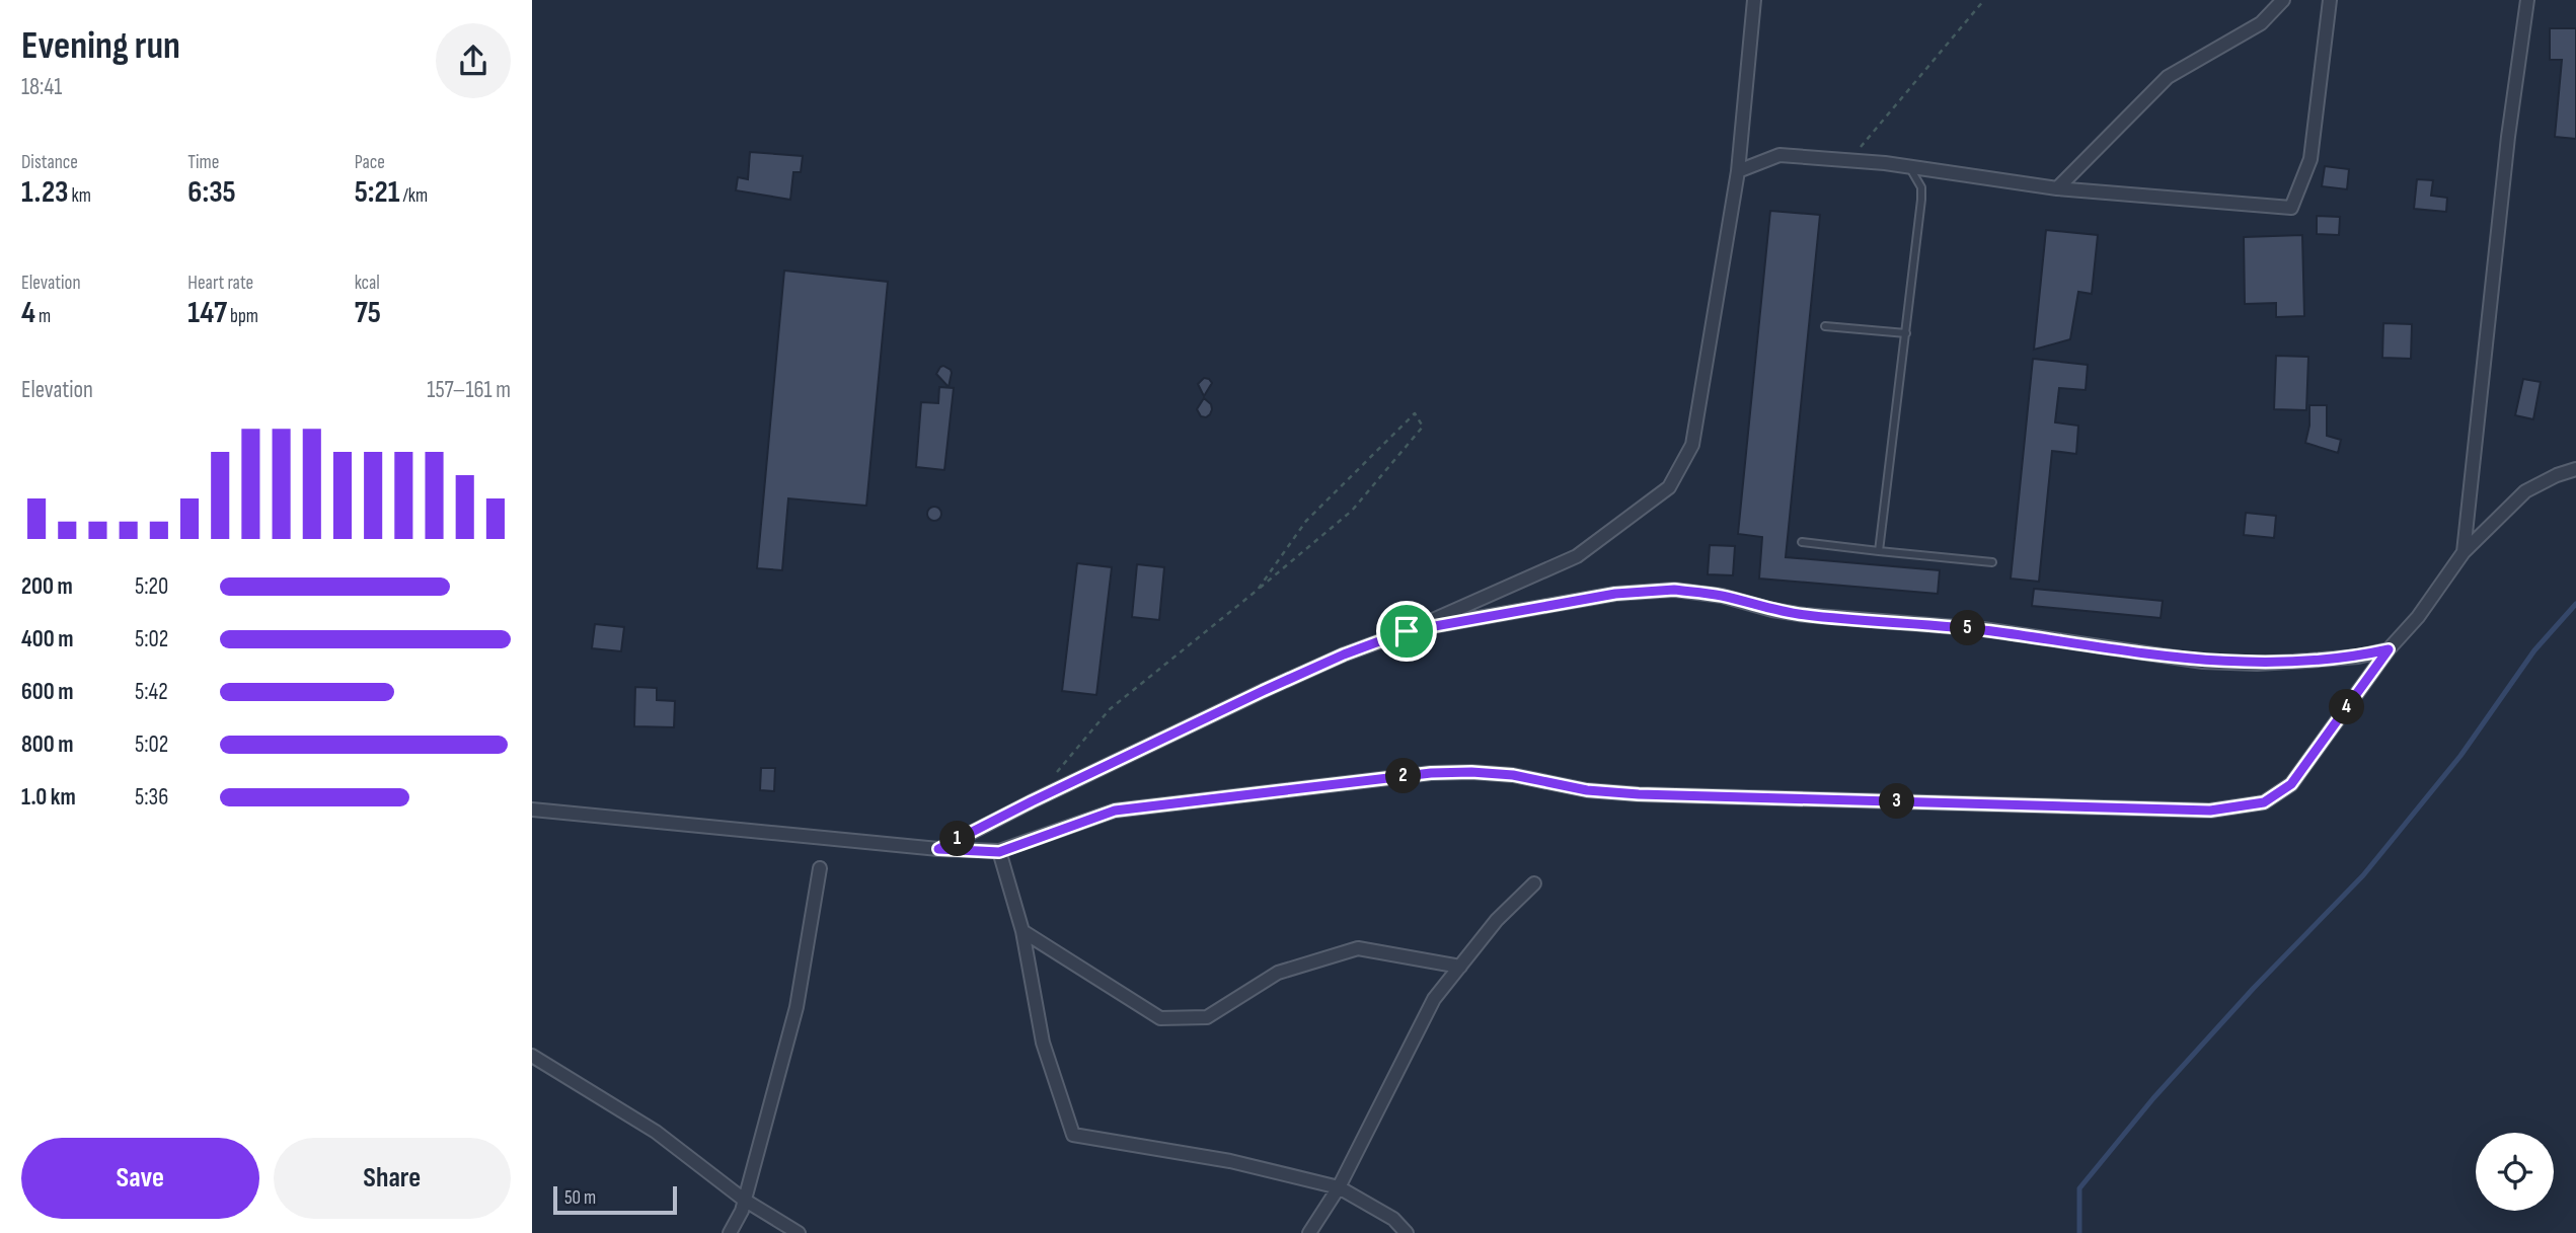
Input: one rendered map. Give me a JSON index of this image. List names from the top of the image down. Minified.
{"scale_bar":"50 m","page":{"heading":["Evening run","18:41"],"stats":[["Distance","1.23 km"],["Time","6:35"],["Pace","5:21 /km"],["Elevation","4 m"],["Heart rate","147 bpm"],["kcal","75"]],"chart":["Elevation","157–161 m"],"list":[{"name":"200 m","note":"5:20"},{"name":"400 m","note":"5:02"},{"name":"600 m","note":"5:42"},{"name":"800 m","note":"5:02"},{"name":"1.0 km","note":"5:36"}],"pins":["5","4","2","3","1"],"buttons":["Save","Share"],"scale":"50 m"}}
